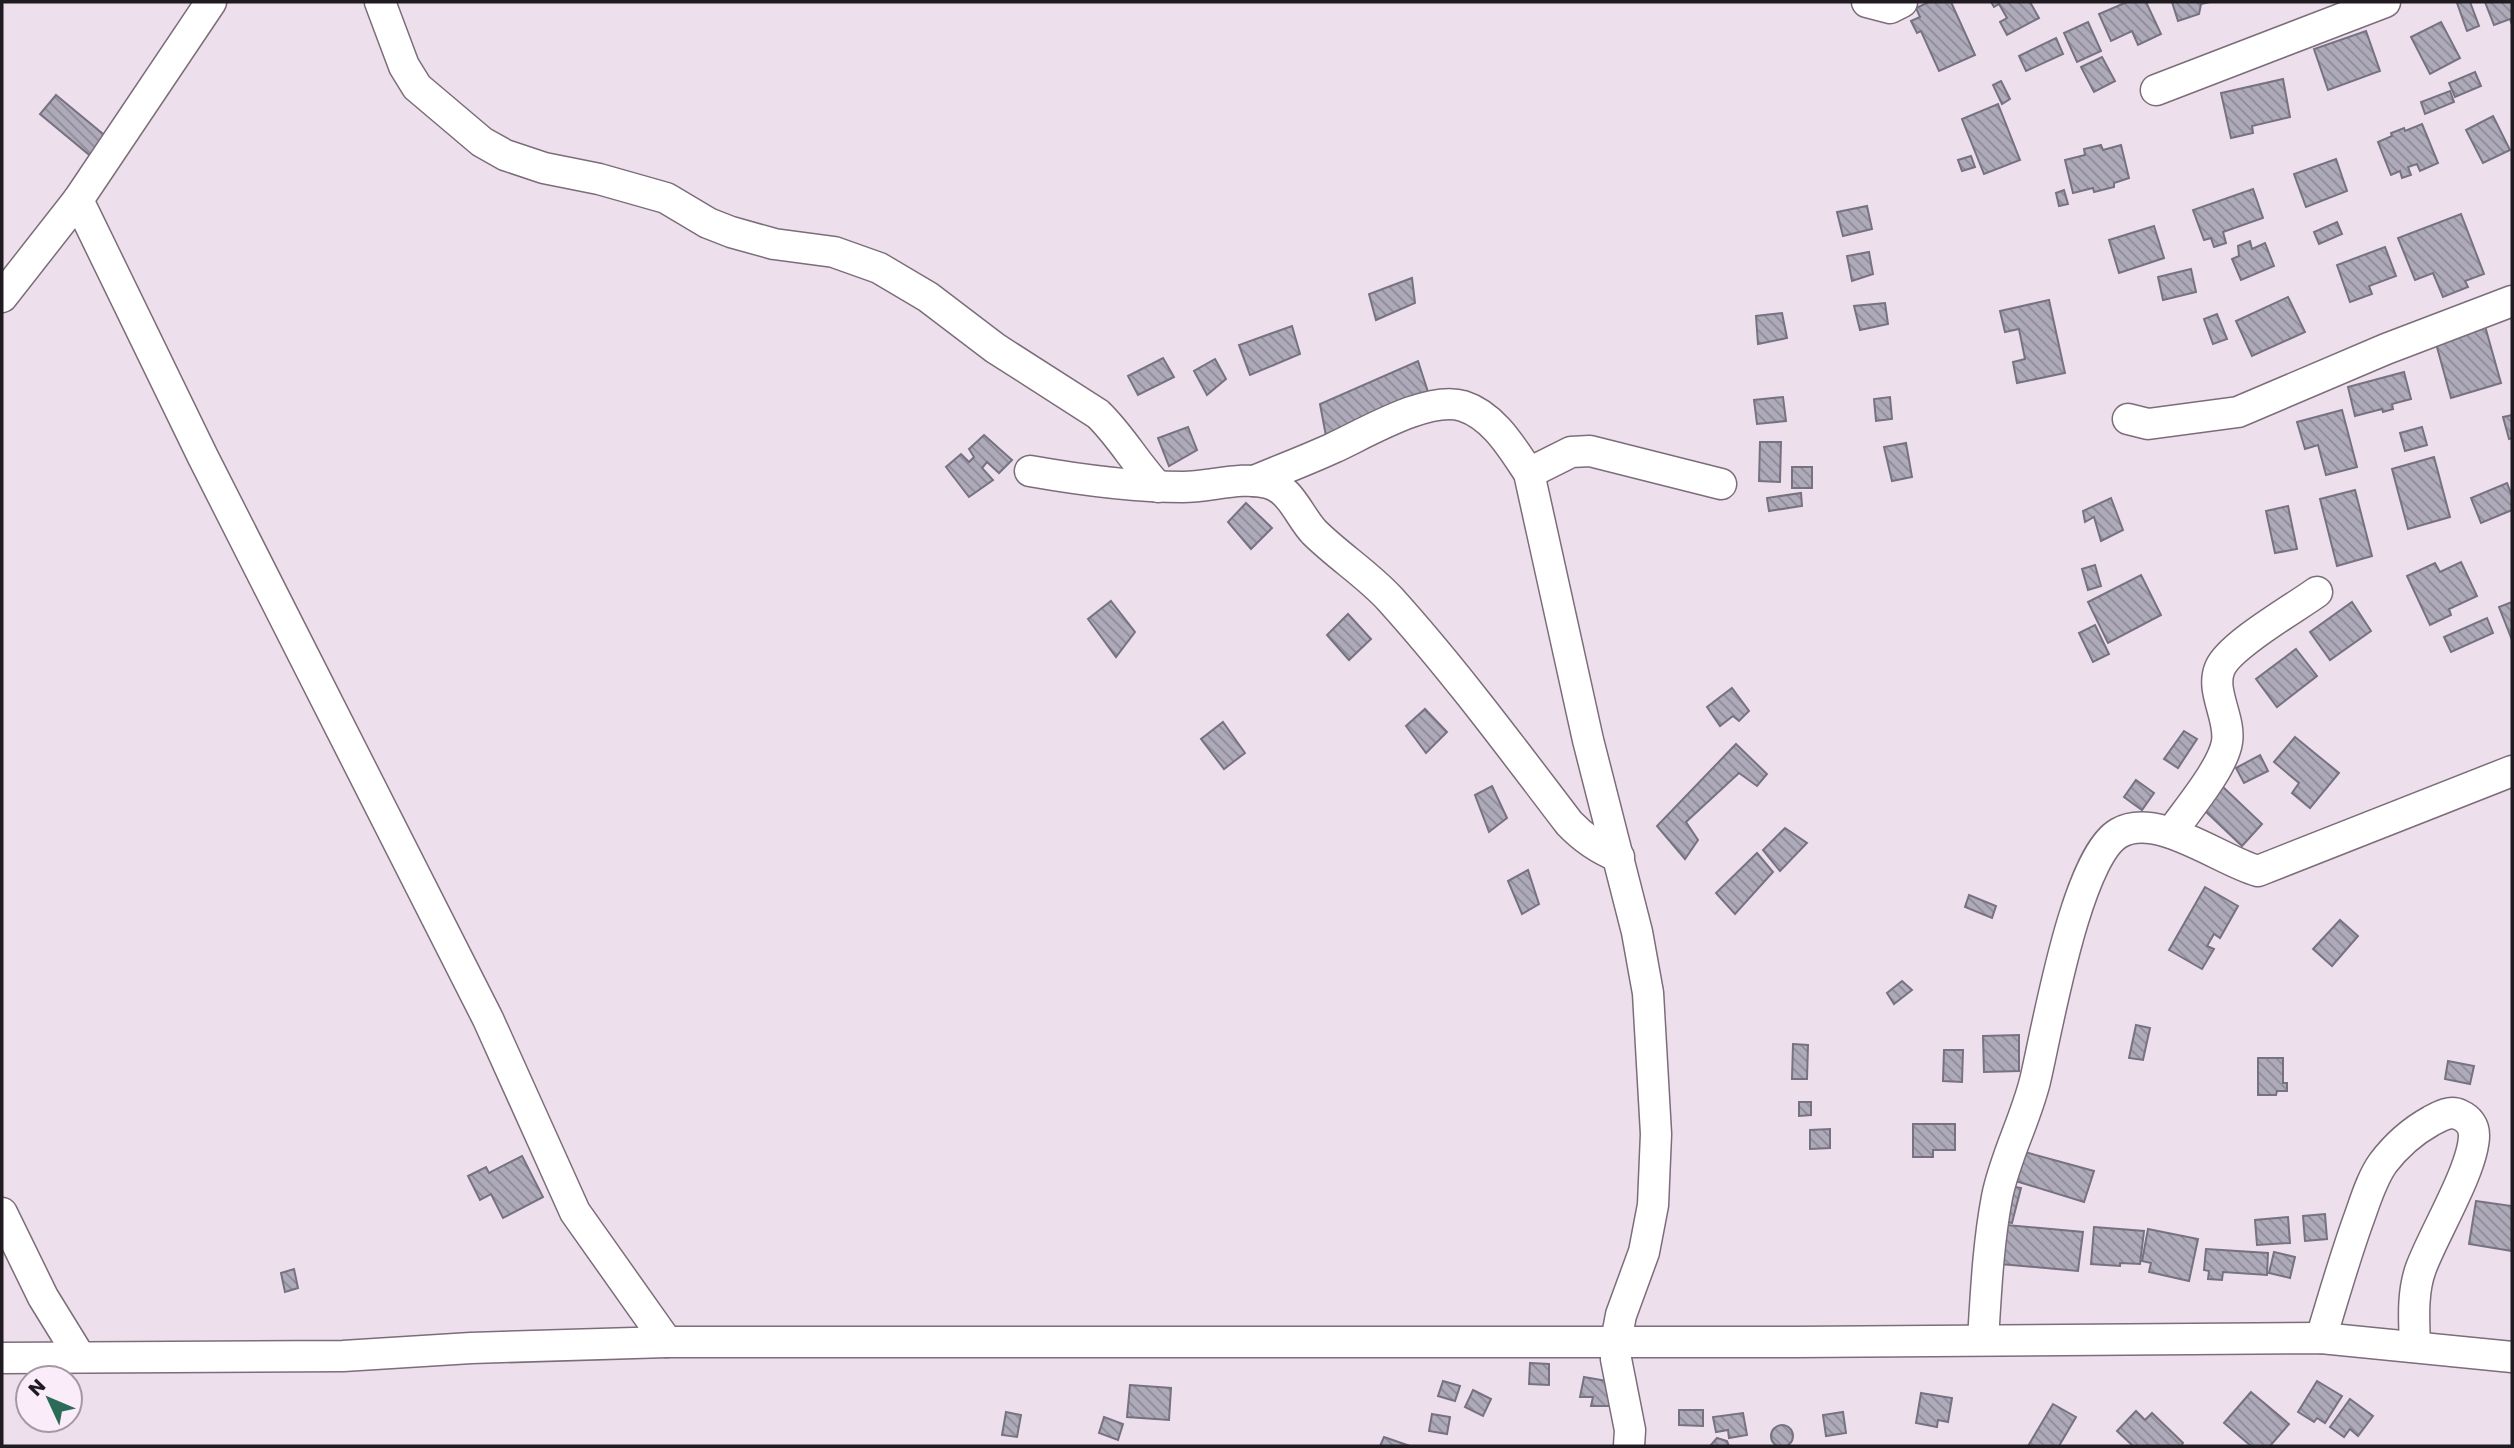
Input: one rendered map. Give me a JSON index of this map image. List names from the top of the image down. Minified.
{"north":"top left"}
